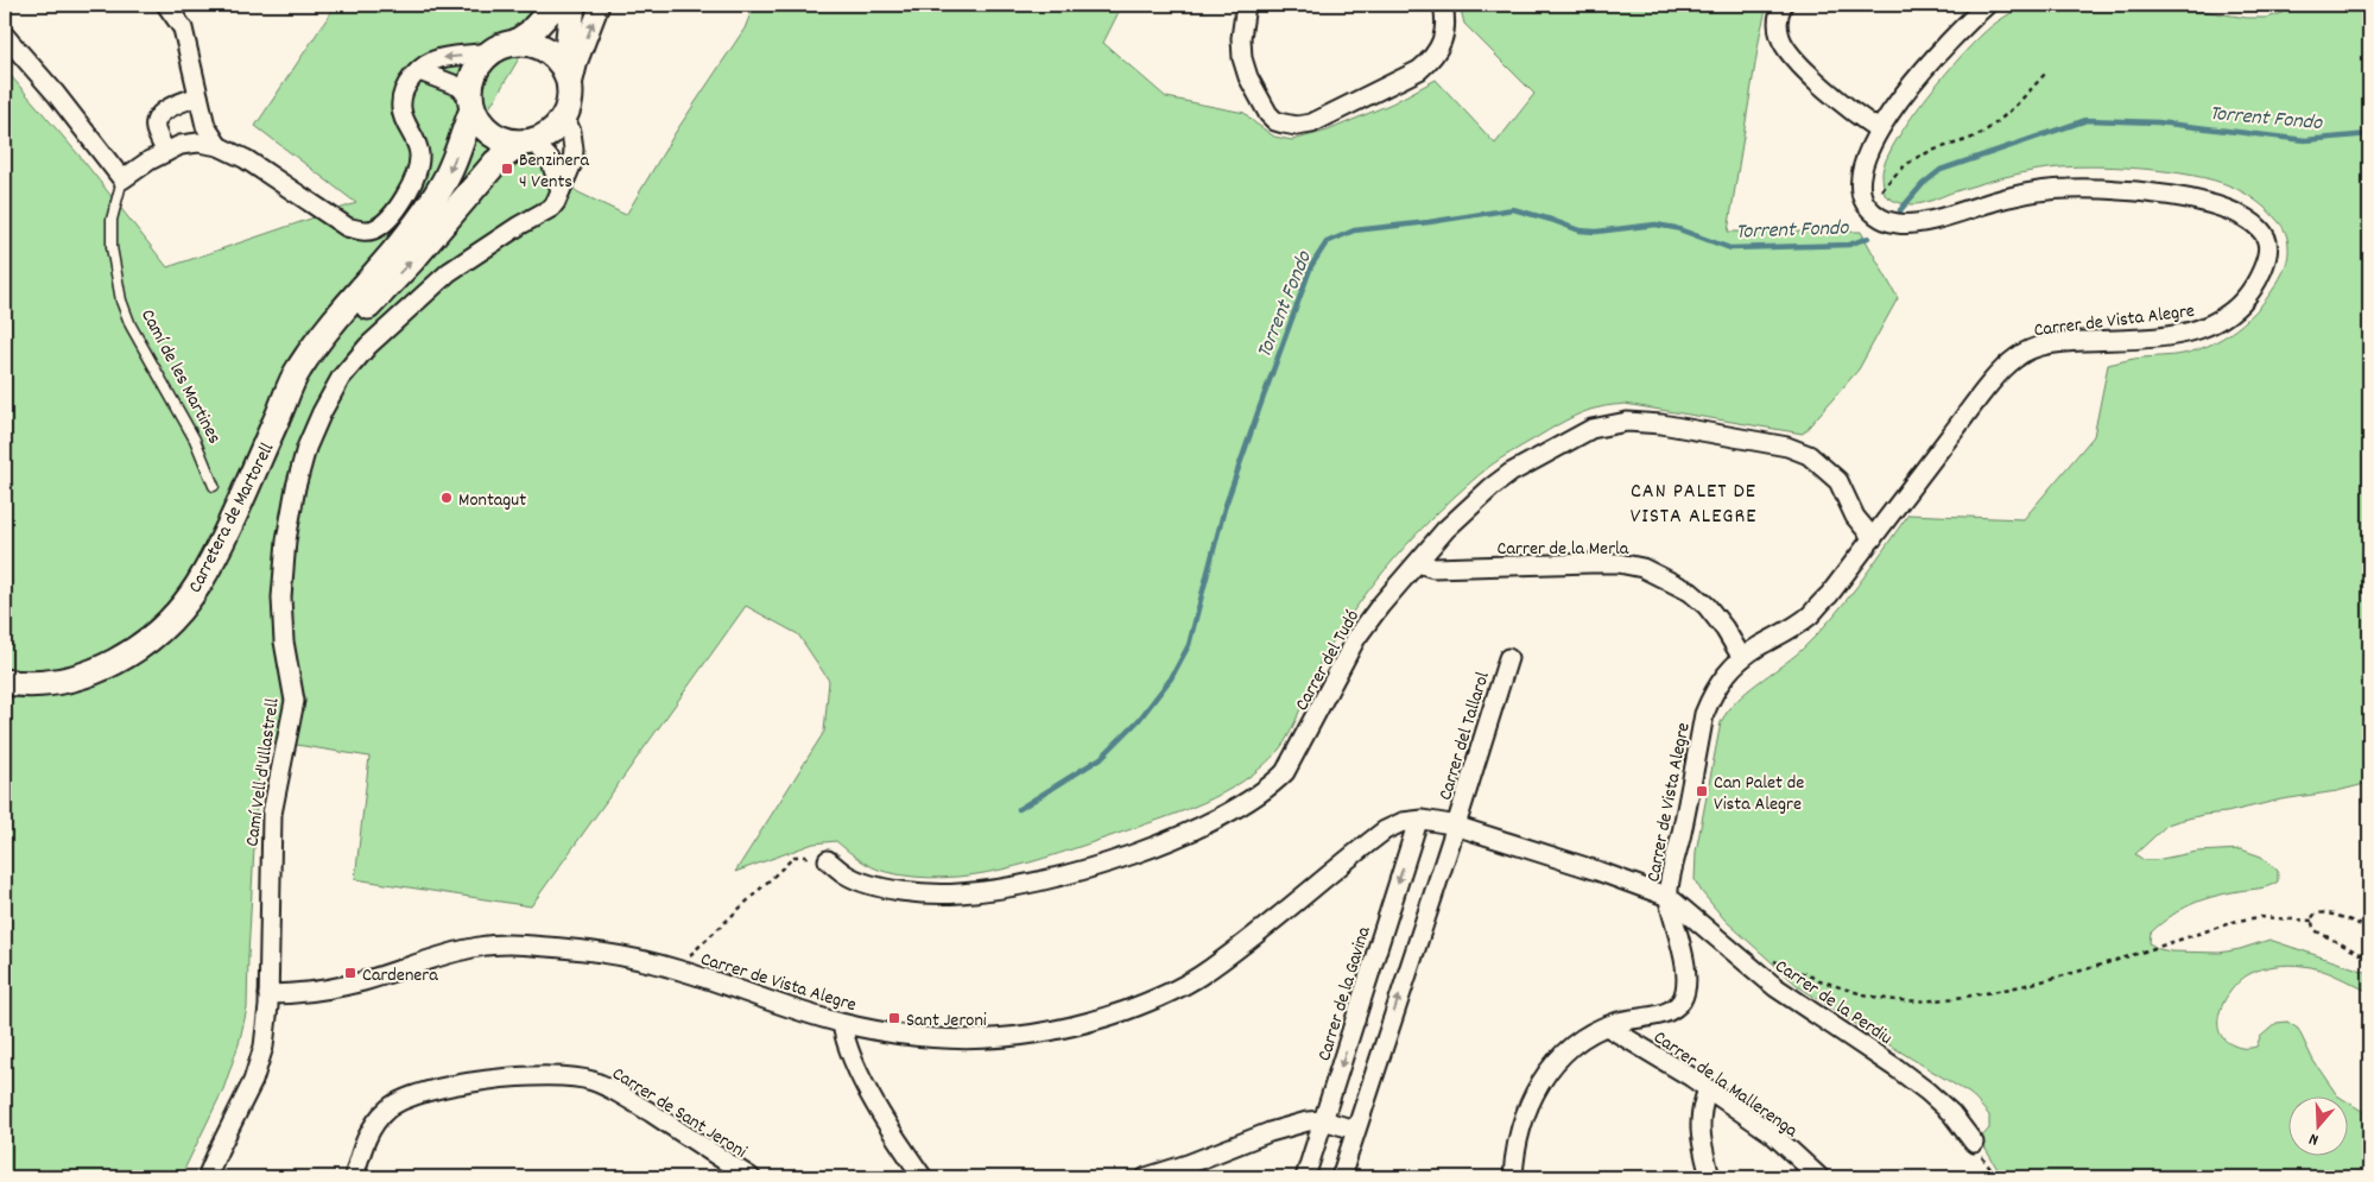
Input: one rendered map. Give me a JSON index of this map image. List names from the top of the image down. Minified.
{"streets":{"main road":["Carretera de Martorell"],"street":["Carrer de Vista Alegre","Carrer de la Merla","Carrer del Tudó","Carrer del Tallarol","Camí Vell d'Ullastrell","Carrer de la Gavina","Carrer de la Perdiu","Carrer de la Mallerenga","Carrer de Sant Jeroni"],"lane":["Camí de les Martines"]},"crossings":[["Carrer de Vista Alegre","Carrer de la Merla"],["Carrer de Vista Alegre","Carrer del Tudó"],["Carrer de Vista Alegre","Carrer del Tallarol"],["Carrer de Vista Alegre","Camí Vell d'Ullastrell"],["Carrer de Vista Alegre","Carrer de la Gavina"],["Carrer de Vista Alegre","Carrer de la Perdiu"],["Carretera de Martorell","Camí Vell d'Ullastrell"],["Carrer de la Merla","Carrer del Tudó"]],"districts":["CAN PALET DE VISTA ALEGRE"],"water":["Torrent Fondo"],"places":{"transit":["Benzinera 4 Vents","Can Palet de Vista Alegre","Cardenera","Sant Jeroni"],"other":["Montagut"]},"north":"bottom"}
